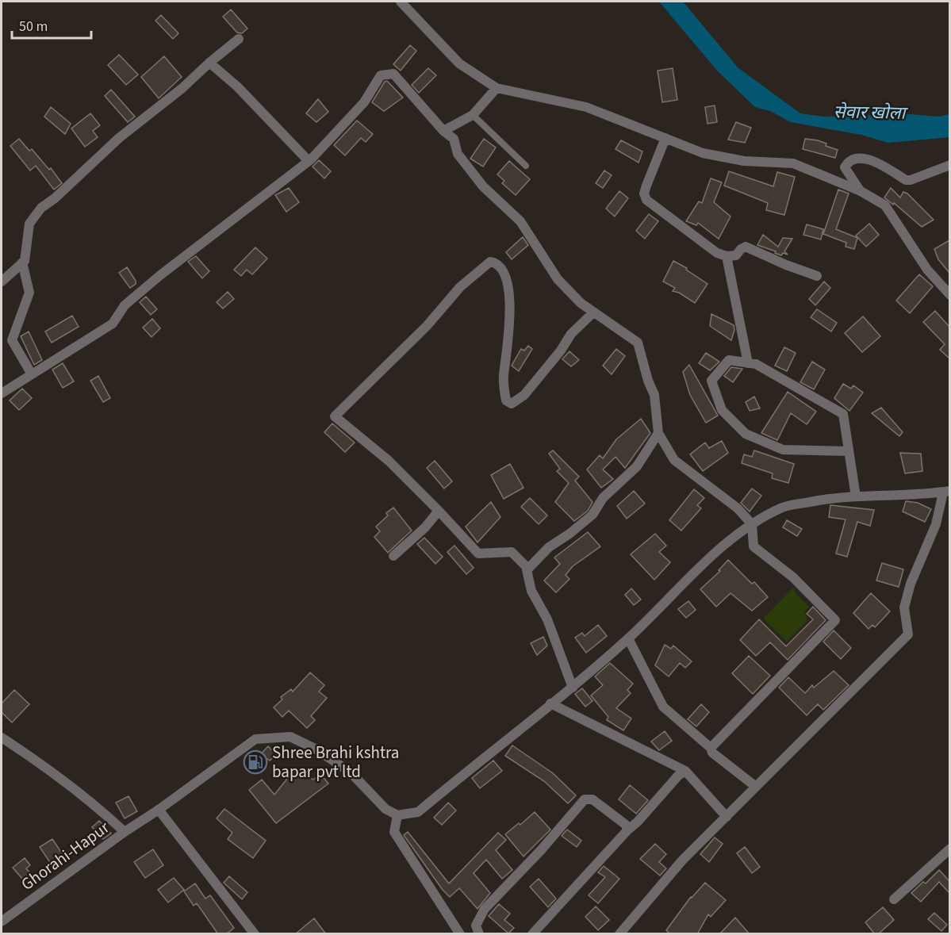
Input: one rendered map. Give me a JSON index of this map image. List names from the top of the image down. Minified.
{"streets":{"street":["Ghorahi-Hapur"]},"water":["सेवार खोला"],"places":{"fuel station":["Shree Brahi kshtra bapar pvt ltd"]},"scale_bar":"50 m"}
